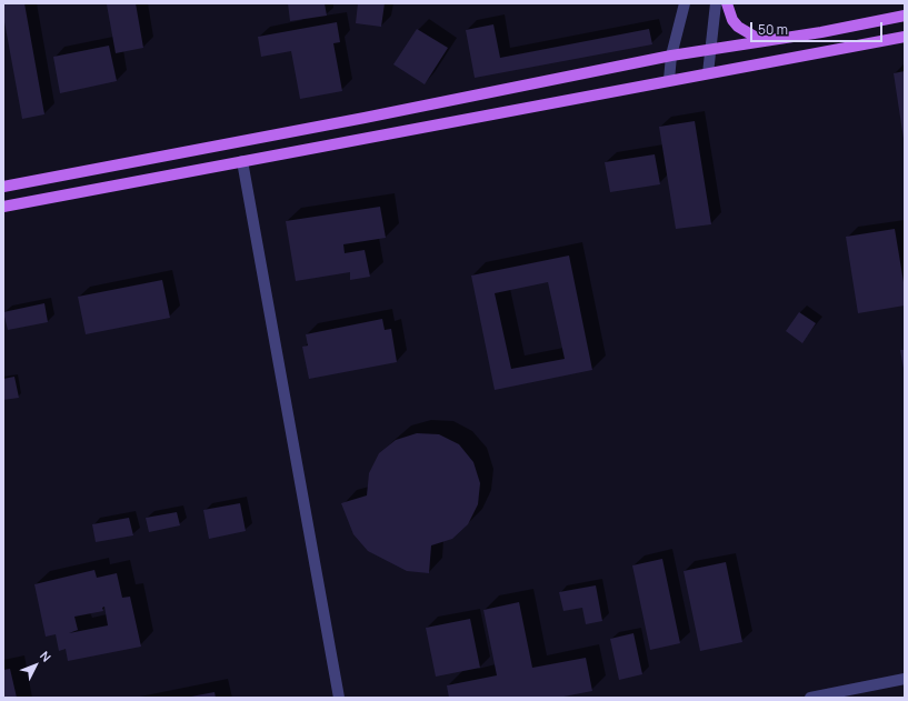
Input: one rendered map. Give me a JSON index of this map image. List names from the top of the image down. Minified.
{"scale_bar":"50 m","north":"top right"}
